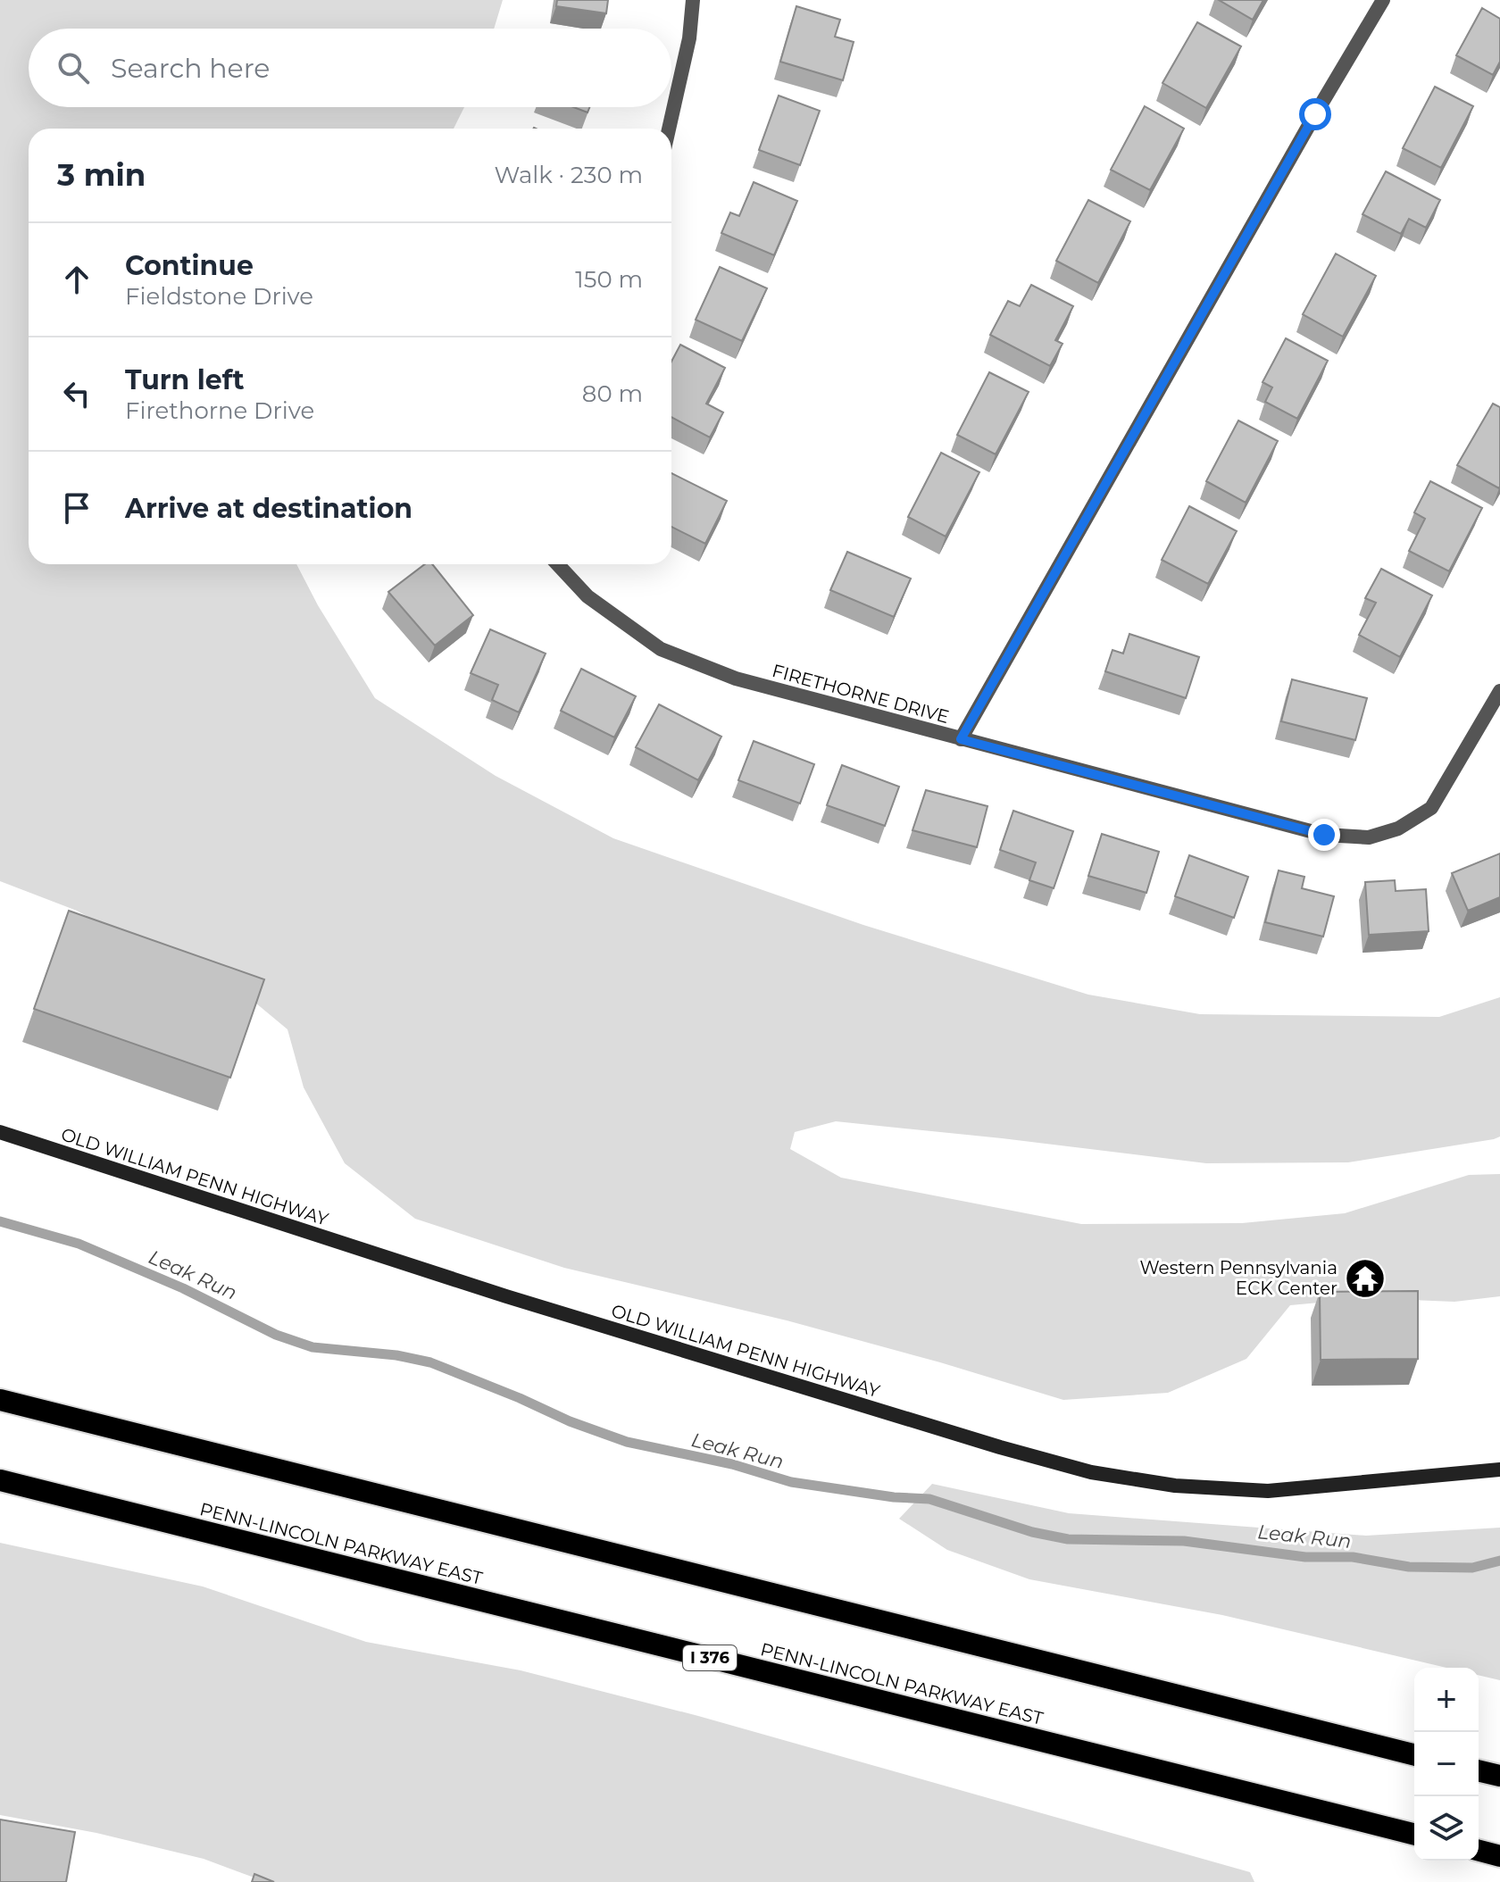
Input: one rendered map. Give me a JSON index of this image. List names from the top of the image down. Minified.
{"streets":{"highway":["PENN-LINCOLN PARKWAY EAST","I 376"],"main road":["OLD WILLIAM PENN HIGHWAY"],"street":["FIRETHORNE DRIVE"]},"water":["Leak Run"],"places":{"temple":["Western Pennsylvania ECK Center"]},"page":{"search":"Search here","heading":["3 min","Walk · 230 m"],"list":[["Continue","Fieldstone Drive","150 m"],["Turn left","Firethorne Drive","80 m"],"Arrive at destination"],"map_buttons":["+","−"]}}
